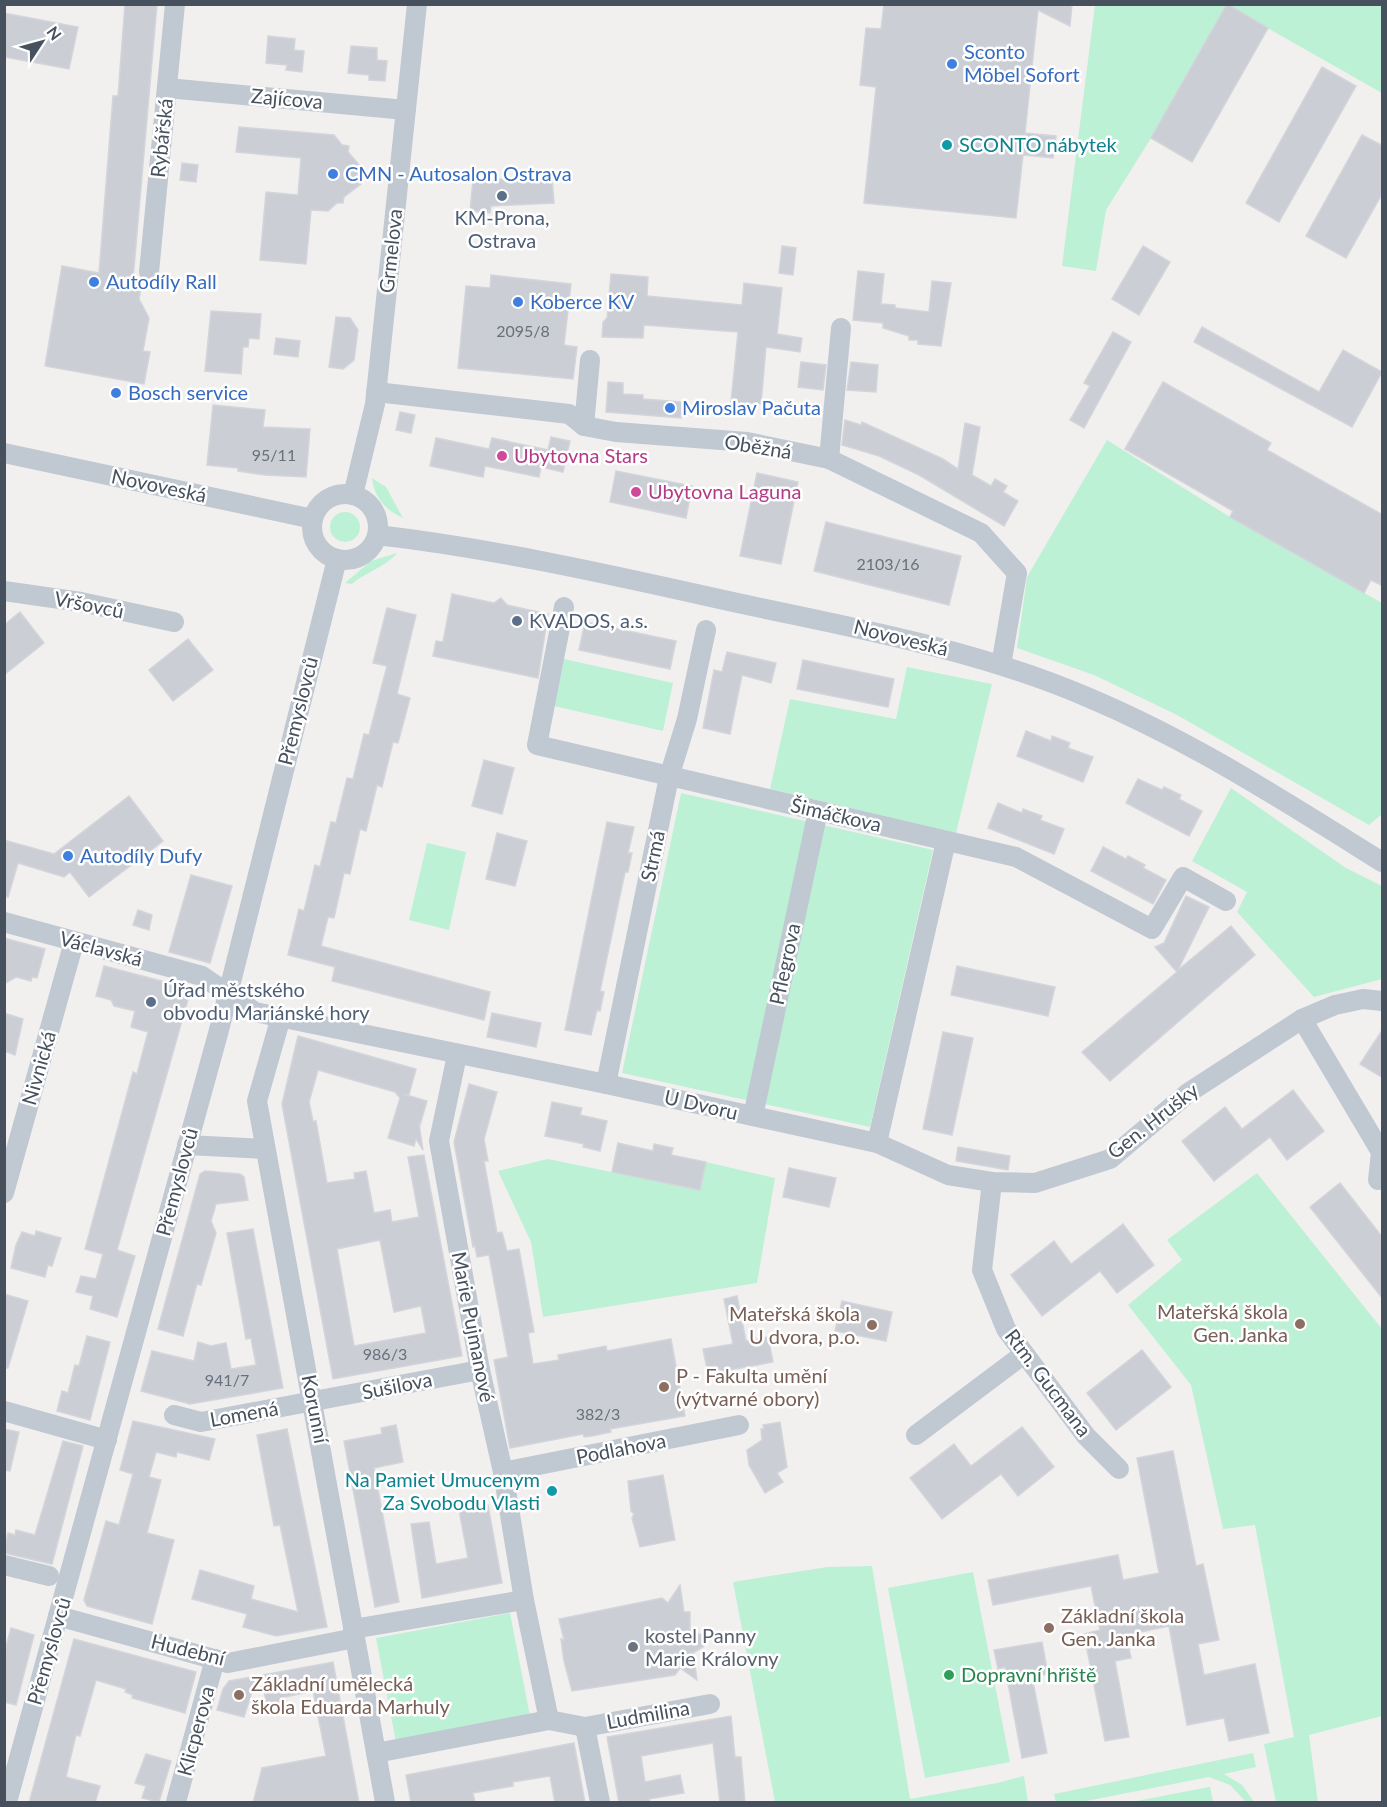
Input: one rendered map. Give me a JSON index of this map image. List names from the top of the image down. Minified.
{"streets":{"street":["Zajícova","Rybářská","Grmelova","Oběžná","Novoveská","Vršovců","Přemyslovců","Šimáčkova","Strmá","Václavská","Pflegrova","Nivnická","U Dvoru","Gen. Hrušky","Marie Pujmanové","Rtm. Gucmana","Sušilova","Korunní","Lomená","Podlahova","Hudební","Ludmilina","Klicperova"]},"crossings":[["Zajícova","Rybářská"],["Zajícova","Grmelova"],["Grmelova","Oběžná"],["Grmelova","Novoveská"],["Grmelova","Přemyslovců"],["Oběžná","Novoveská"],["Novoveská","Přemyslovců"],["Přemyslovců","Václavská"],["Přemyslovců","U Dvoru"],["Přemyslovců","Hudební"],["Šimáčkova","Strmá"],["Šimáčkova","Pflegrova"],["Strmá","U Dvoru"],["Václavská","Nivnická"],["Václavská","U Dvoru"],["Pflegrova","U Dvoru"],["U Dvoru","Gen. Hrušky"],["U Dvoru","Marie Pujmanové"],["U Dvoru","Korunní"],["Gen. Hrušky","Rtm. Gucmana"],["Marie Pujmanové","Sušilova"],["Marie Pujmanové","Podlahova"],["Marie Pujmanové","Hudební"],["Marie Pujmanové","Ludmilina"],["Sušilova","Korunní"],["Sušilova","Lomená"],["Korunní","Lomená"],["Korunní","Hudební"],["Hudební","Klicperova"]],"places":["Sconto Möbel Sofort","SCONTO nábytek","CMN - Autosalon Ostrava","KM-Prona, Ostrava","Autodíly Rall","Koberce KV","Bosch service","Miroslav Pačuta","Ubytovna Stars","Ubytovna Laguna","KVADOS, a.s.","Autodíly Dufy","Úřad městského obvodu Mariánské hory","Mateřská škola Gen. Janka","Mateřská škola U dvora, p.o.","P - Fakulta umění (výtvarné obory)","Na Pamiet Umucenym Za Svobodu Vlasti","Základní škola Gen. Janka","kostel Panny Marie Královny","Dopravní hřiště","Základní umělecká škola Eduarda Marhuly"],"house_numbers":["2095/8","95/11","2103/16","986/3","941/7","382/3"],"north":"top right"}
